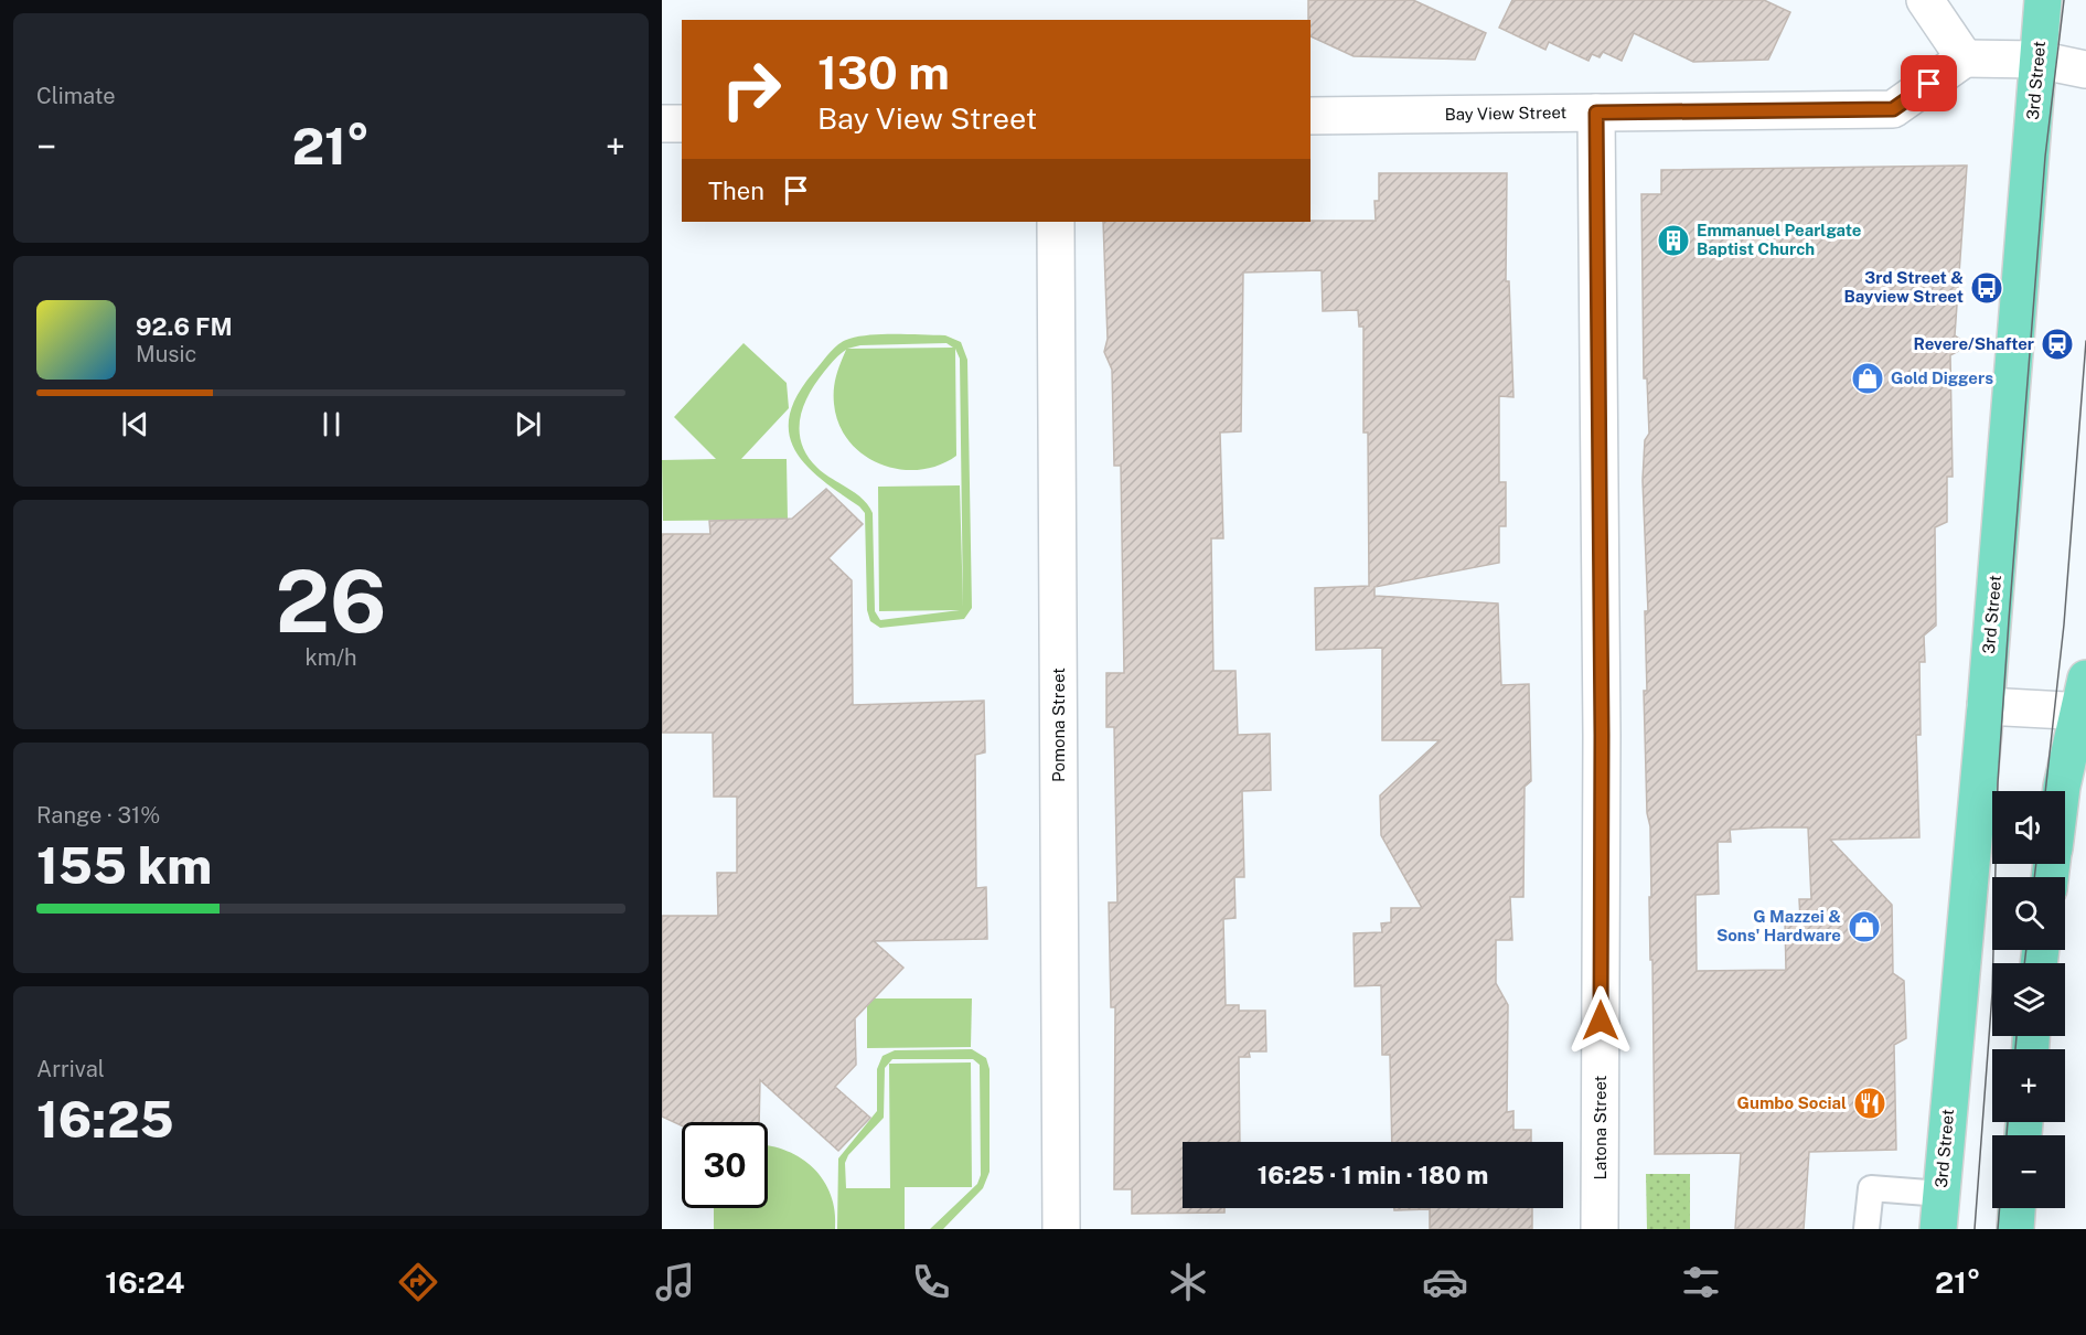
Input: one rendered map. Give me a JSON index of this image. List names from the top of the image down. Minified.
{"streets":{"main road":["3rd Street"],"street":["Bay View Street","Pomona Street","Latona Street"]},"crossings":[["Bay View Street","Latona Street"]],"places":{"building":["Emmanuel Pearlgate Baptist Church"],"bus stop":["3rd Street & Bayview Street"],"station":["Revere/Shafter"],"shop":["Gold Diggers","G Mazzei & Sons' Hardware"],"restaurant":["Gumbo Social"]},"page":{"tile":["Climate",["26","km/h"],["Range · 31%","155 km"],["Arrival","16:25"]],"turn":["130 m","Bay View Street"],"heat":["−","21°","+"],"then":"Then","song":["92.6 FM","Music"],"map_buttons":["+","−"],"limit":"30","trip":"16:25 · 1 min · 180 m","tabs":["16:24","21°"]}}
